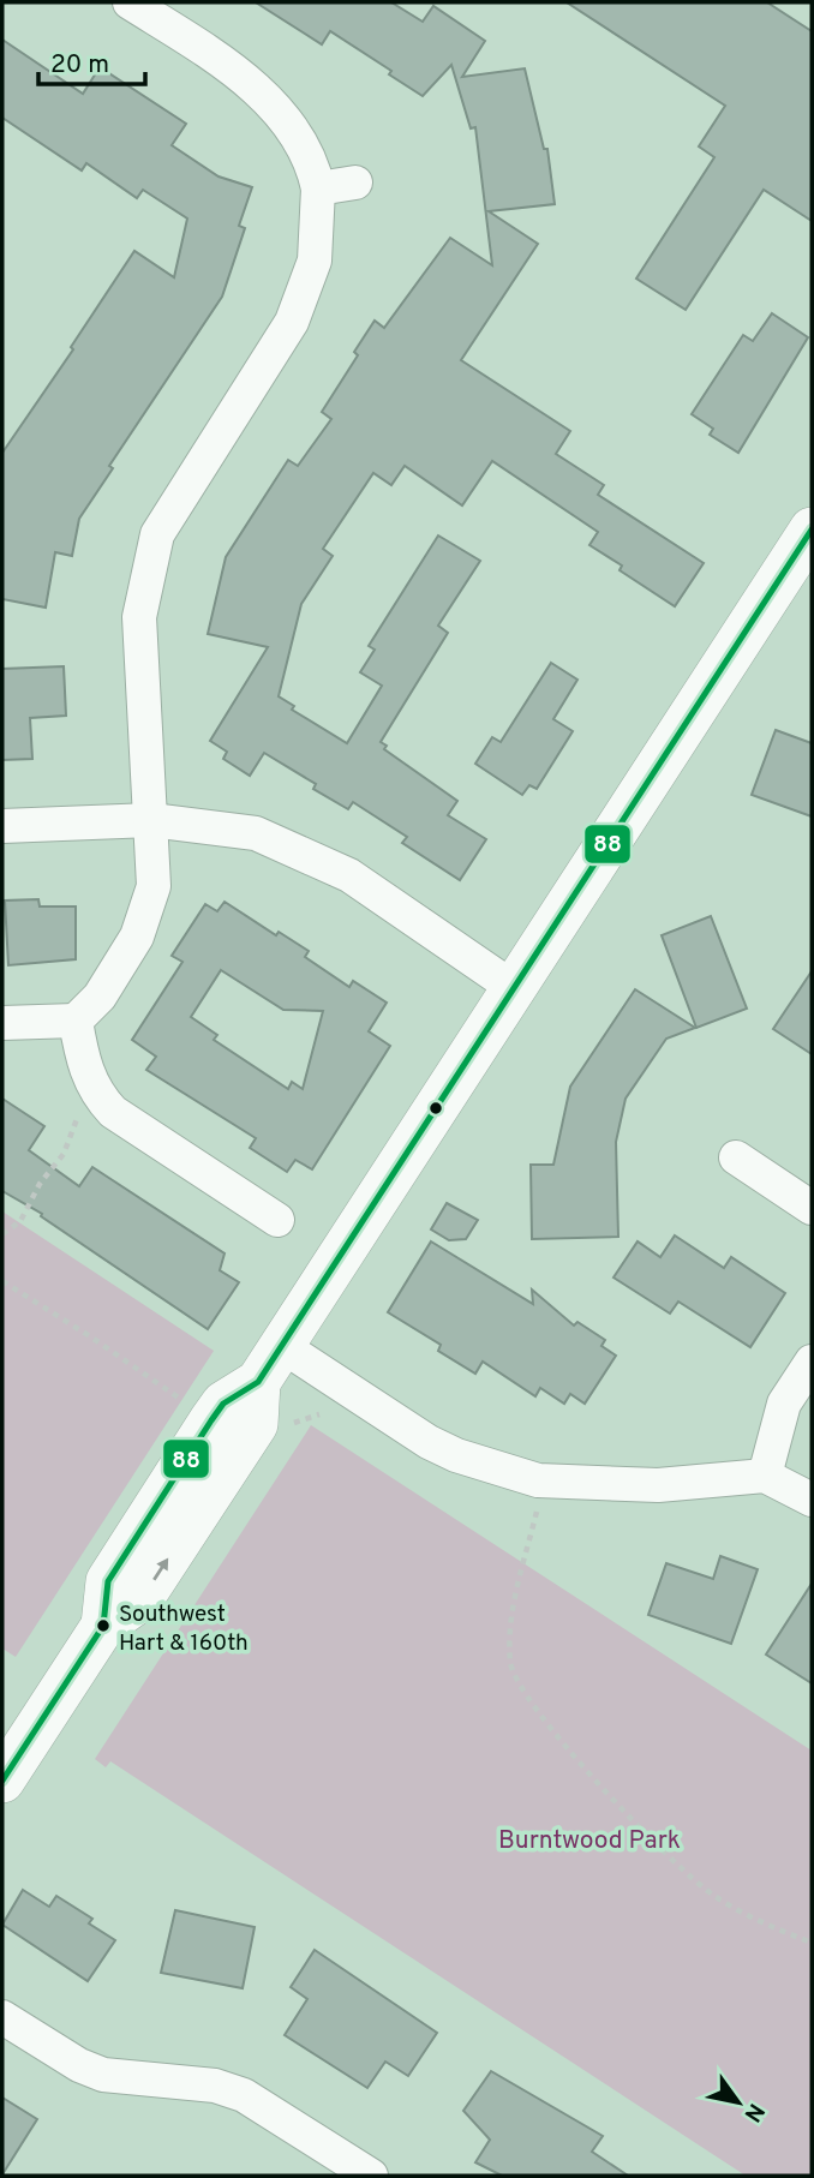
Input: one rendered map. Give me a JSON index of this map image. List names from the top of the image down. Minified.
{"parks":["Burntwood Park"],"places":["Southwest Hart & 160th"],"lines":["transit line 88"],"scale_bar":"20 m","north":"bottom right"}
